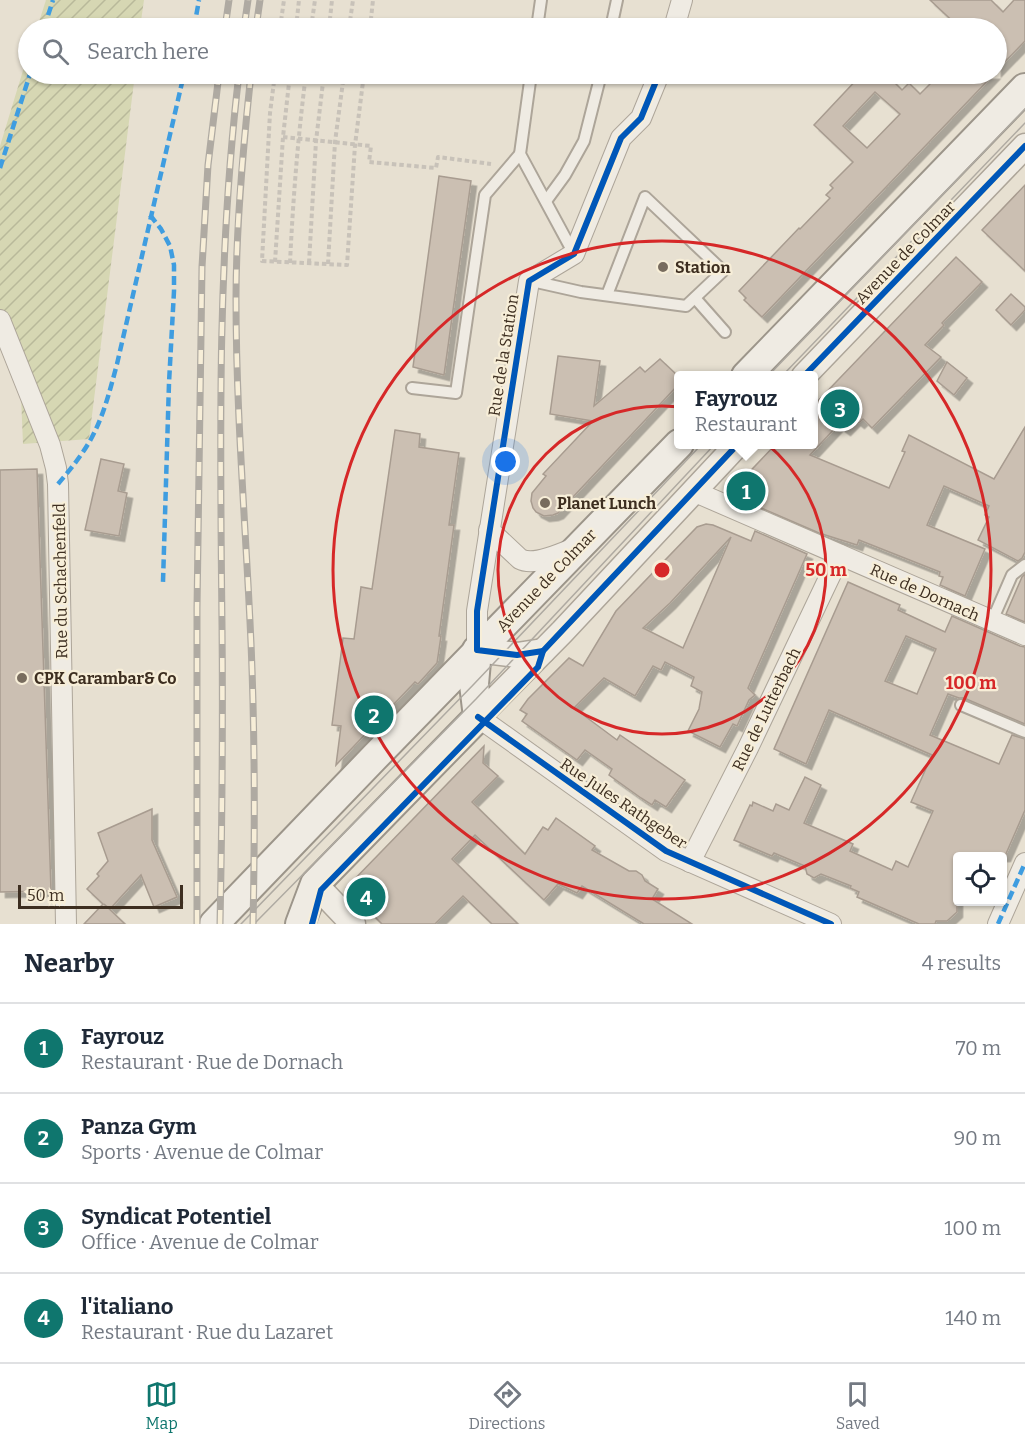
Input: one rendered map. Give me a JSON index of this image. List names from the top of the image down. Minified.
{"streets":{"main road":["Avenue de Colmar"],"street":["Rue de la Station","Rue du Schachenfeld","Rue de Dornach","Rue de Lutterbach","Rue Jules Rathgeber"]},"crossings":[["Avenue de Colmar","Rue de la Station"],["Rue de Dornach","Rue de Lutterbach"],["Rue de Lutterbach","Rue Jules Rathgeber"]],"places":["Station","Planet Lunch","CPK Carambar& Co"],"scale_bar":"50 m","page":{"search":"Search here","popup":["Fayrouz","Restaurant"],"pins":["3","1","2","4"],"scale":"50 m","heading":["Nearby","4 results"],"list":[{"mark":"1","name":"Fayrouz","note":"Restaurant · Rue de Dornach","value":"70 m"},{"mark":"2","name":"Panza Gym","note":"Sports · Avenue de Colmar","value":"90 m"},{"mark":"3","name":"Syndicat Potentiel","note":"Office · Avenue de Colmar","value":"100 m"},{"mark":"4","name":"l'italiano","note":"Restaurant · Rue du Lazaret","value":"140 m"}],"nav":["Map","Directions","Saved"]},"rings":["50 m","100 m"]}
